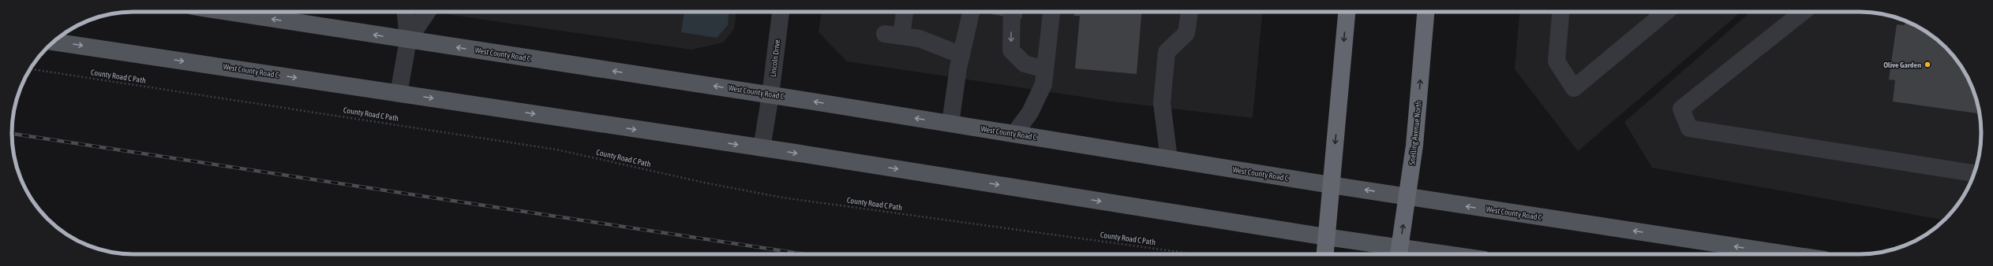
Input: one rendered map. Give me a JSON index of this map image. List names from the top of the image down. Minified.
{"streets":{"highway":["Snelling Avenue North"],"main road":["West County Road C"],"street":["Lincoln Drive"],"path":["County Road C Path"]},"crossings":[["West County Road C","Lincoln Drive"],["West County Road C","Snelling Avenue North"]],"places":["Olive Garden"]}
